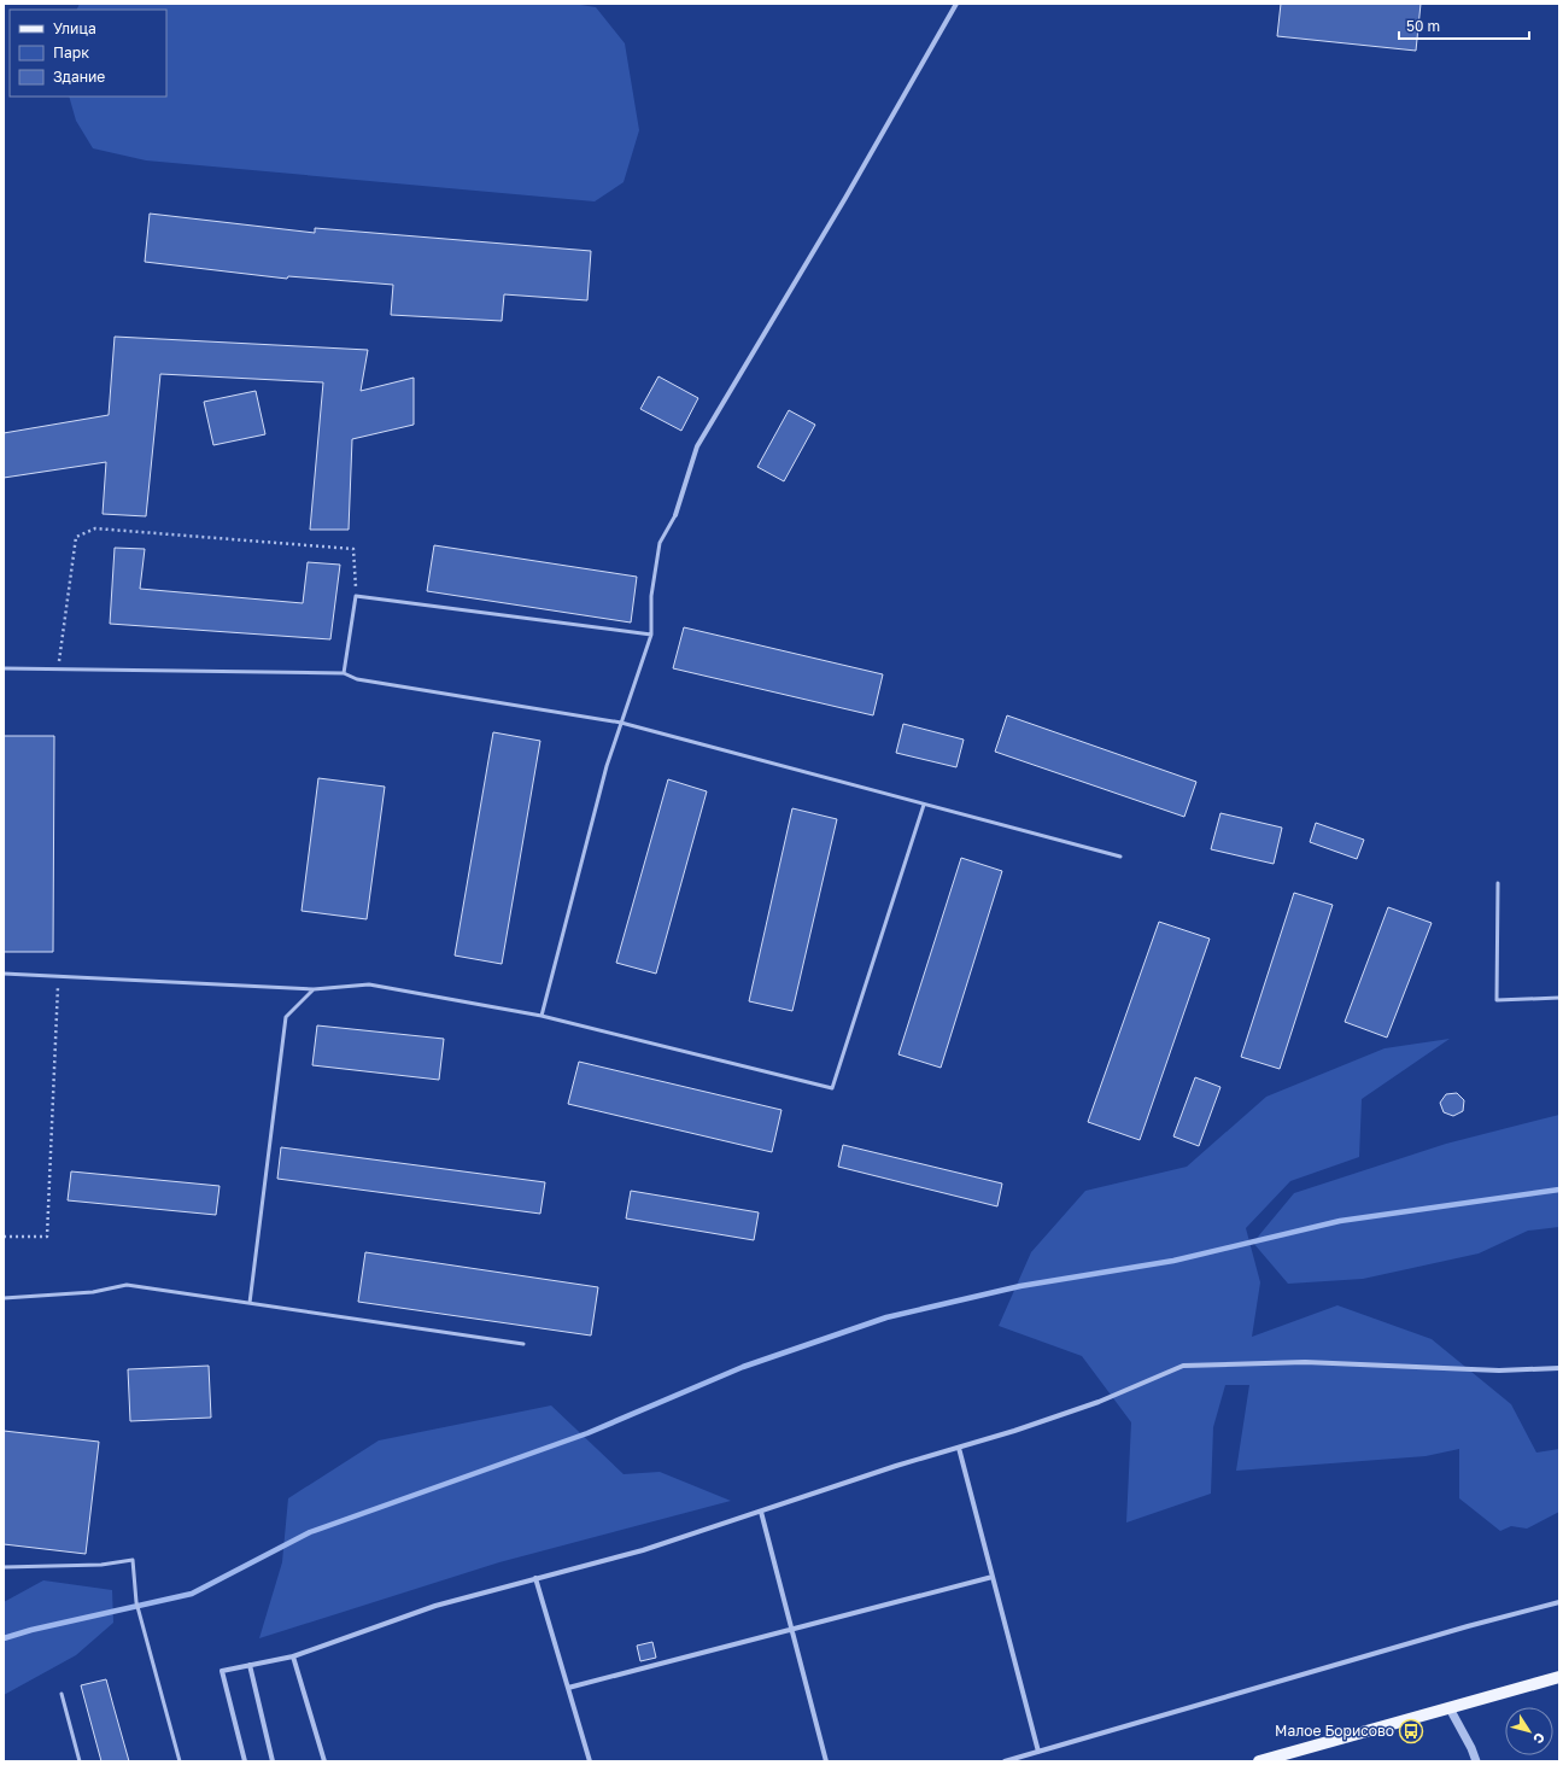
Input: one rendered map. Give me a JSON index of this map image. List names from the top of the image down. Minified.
{"places":{"bus stop":["Малое Борисово"]},"legend":["Улица","Парк","Здание"],"scale_bar":"50 m","north":"bottom right"}
